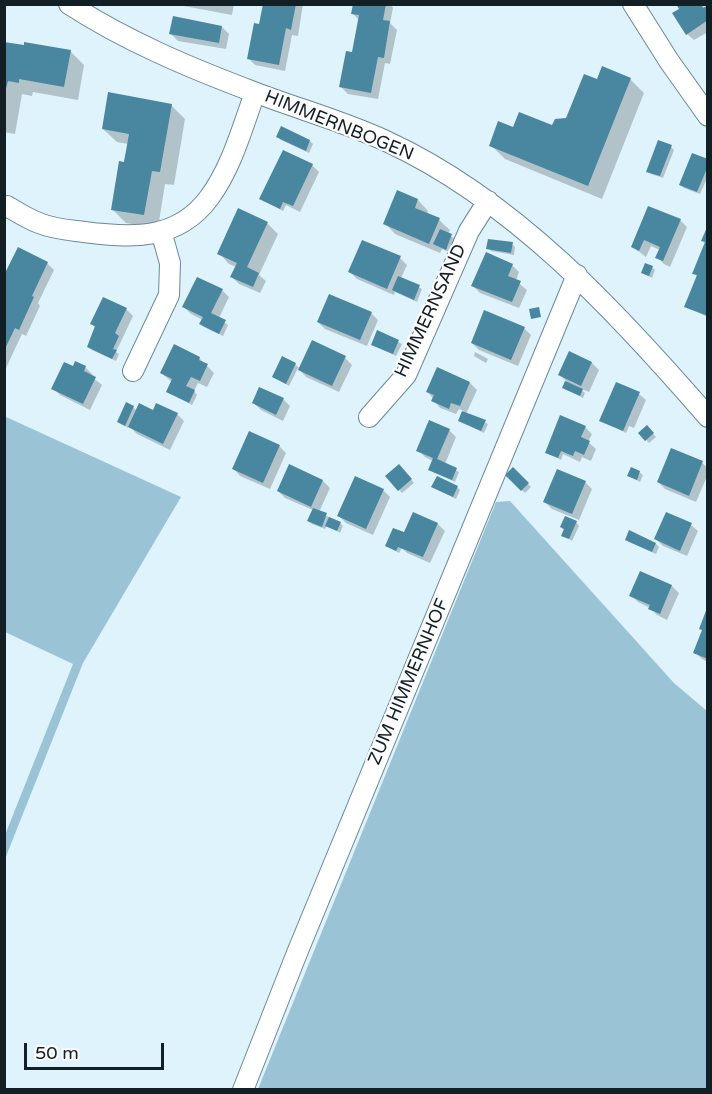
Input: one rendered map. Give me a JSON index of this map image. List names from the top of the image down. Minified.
{"streets":{"street":["HIMMERNBOGEN","HIMMERNSAND","ZUM HIMMERNHOF"]},"crossings":[["HIMMERNBOGEN","HIMMERNSAND"],["HIMMERNBOGEN","ZUM HIMMERNHOF"]],"scale_bar":"50 m"}
